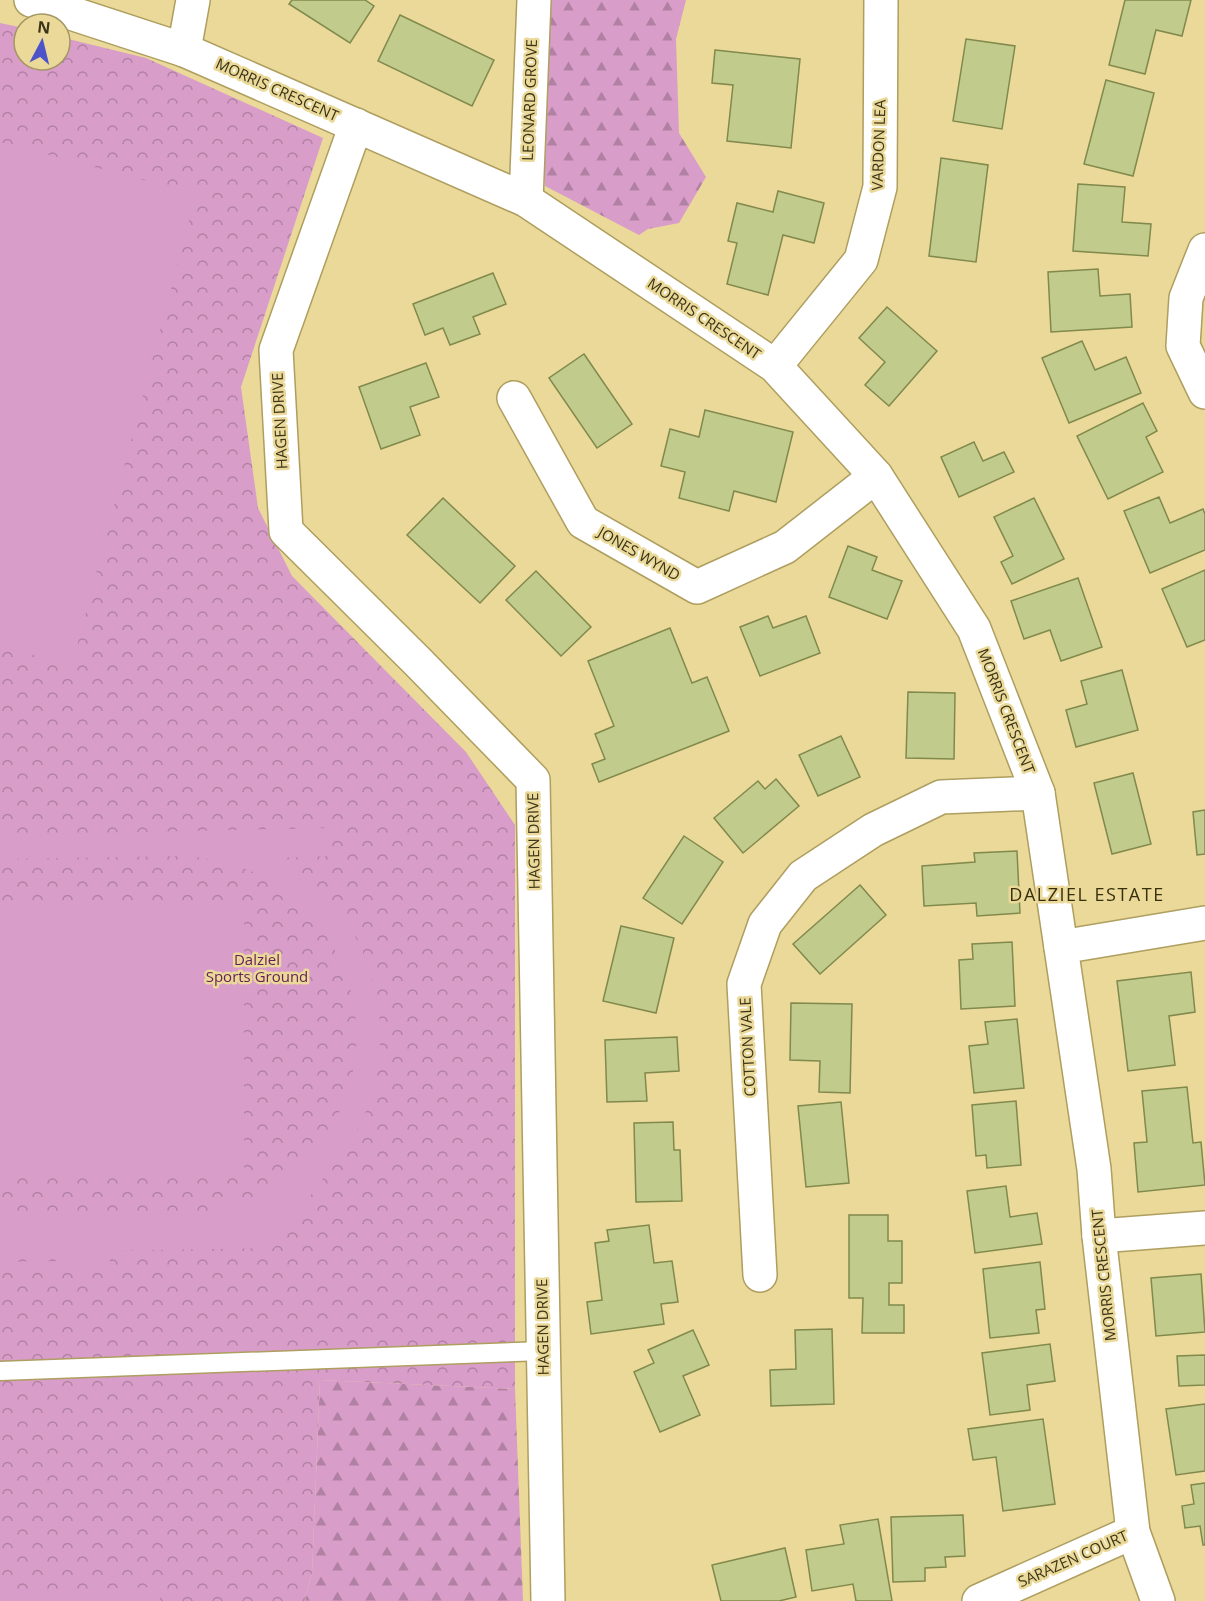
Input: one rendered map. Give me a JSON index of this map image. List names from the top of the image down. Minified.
{"streets":{"street":["MORRIS CRESCENT","LEONARD GROVE","VARDON LEA","HAGEN DRIVE","JONES WYND","COTTON VALE","SARAZEN COURT"]},"crossings":[["MORRIS CRESCENT","LEONARD GROVE"],["MORRIS CRESCENT","VARDON LEA"],["MORRIS CRESCENT","HAGEN DRIVE"],["MORRIS CRESCENT","JONES WYND"],["MORRIS CRESCENT","COTTON VALE"],["MORRIS CRESCENT","SARAZEN COURT"]],"districts":["DALZIEL ESTATE"],"parks":["Dalziel Sports Ground"],"north":"top"}
